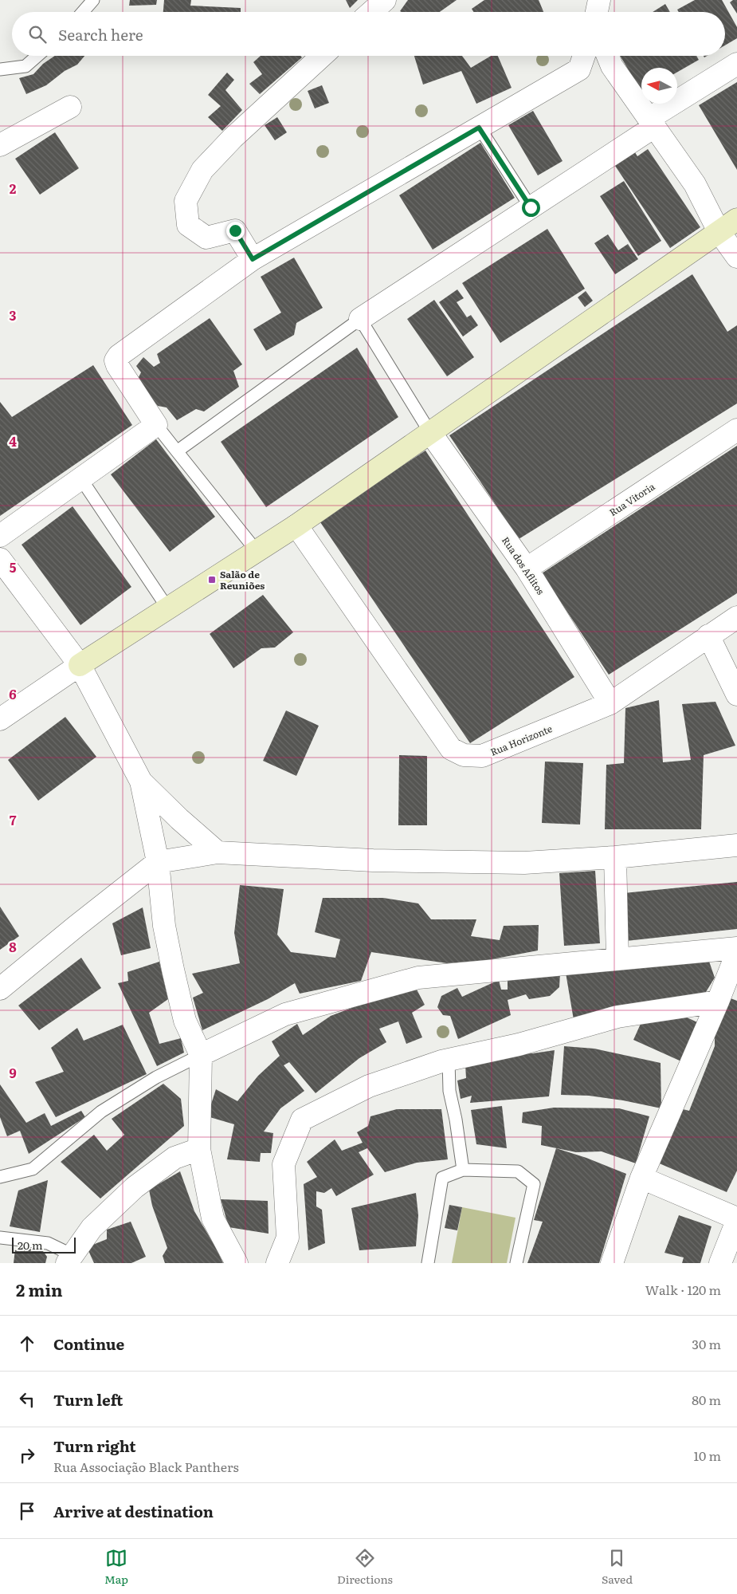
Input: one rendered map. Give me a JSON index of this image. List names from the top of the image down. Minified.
{"streets":{"street":["Rua Vitoria","Rua dos Aflitos","Rua Horizonte"]},"crossings":[["Rua Vitoria","Rua dos Aflitos"],["Rua dos Aflitos","Rua Horizonte"]],"places":{"transit":["Salão de Reuniões"]},"scale_bar":"20 m","north":"left","page":{"search":"Search here","scale":"20 m","heading":["2 min","Walk · 120 m"],"list":[["Continue","30 m"],["Turn left","80 m"],["Turn right","Rua Associação Black Panthers","10 m"],"Arrive at destination"],"nav":["Map","Directions","Saved"]},"grid":{"rows":["2","3","4","5","6","7","8","9"]}}
